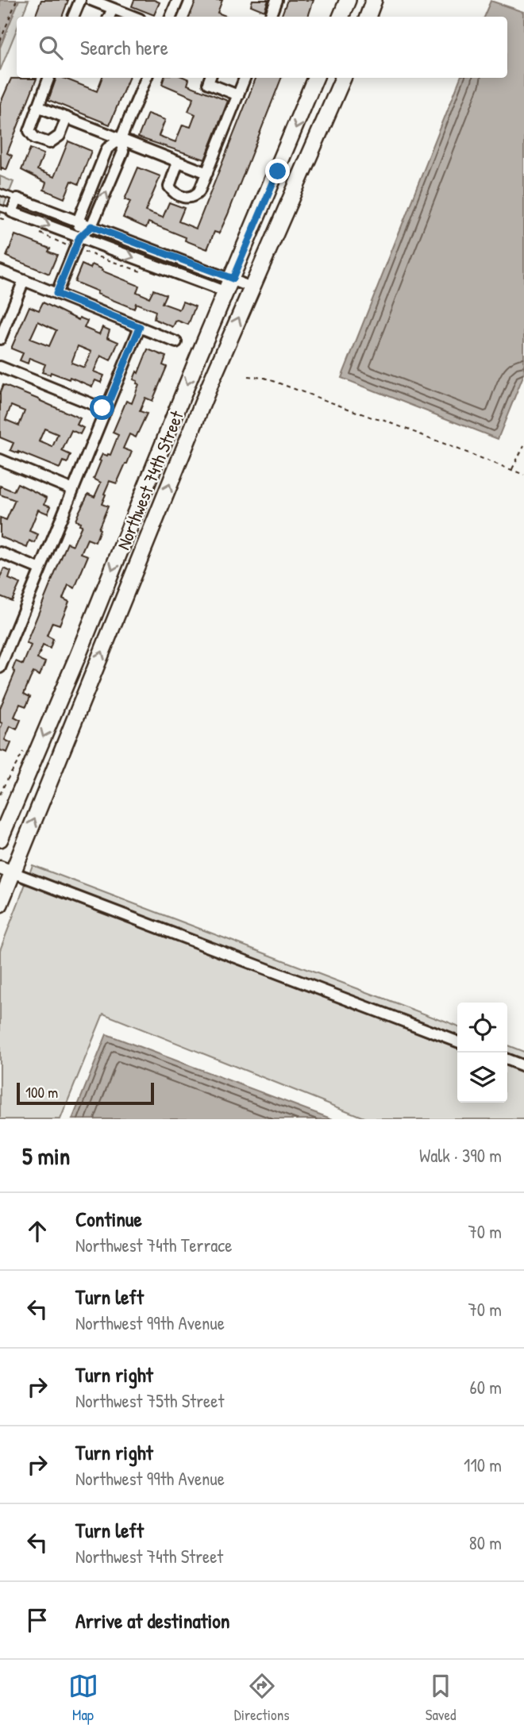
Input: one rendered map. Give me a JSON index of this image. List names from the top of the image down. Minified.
{"streets":{"main road":["Northwest 74th Street"]},"scale_bar":"100 m","page":{"search":"Search here","scale":"100 m","heading":["5 min","Walk · 390 m"],"list":[["Continue","Northwest 74th Terrace","70 m"],["Turn left","Northwest 99th Avenue","70 m"],["Turn right","Northwest 75th Street","60 m"],["Turn right","Northwest 99th Avenue","110 m"],["Turn left","Northwest 74th Street","80 m"],"Arrive at destination"],"nav":["Map","Directions","Saved"]}}
